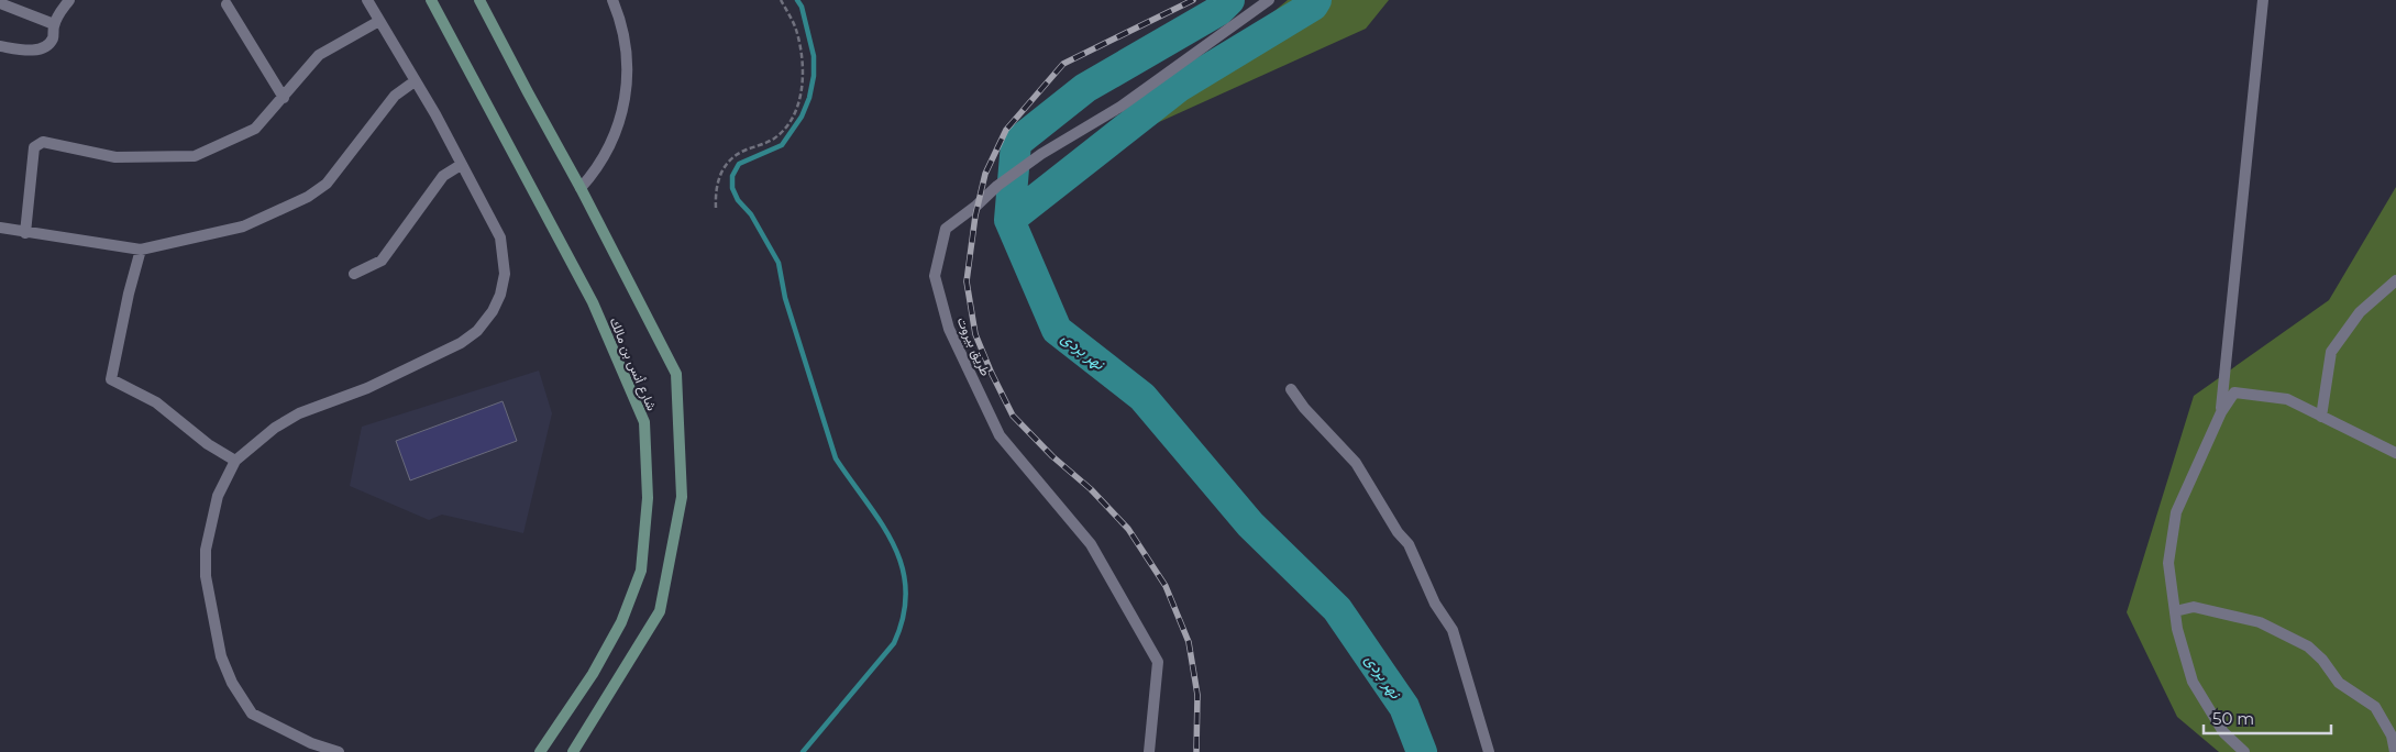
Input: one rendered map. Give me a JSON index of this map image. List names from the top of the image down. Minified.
{"streets":{"main road":["شارع أنس بن مالك"],"street":["طريق بيروت"]},"water":["نهر بردى"],"scale_bar":"50 m"}
